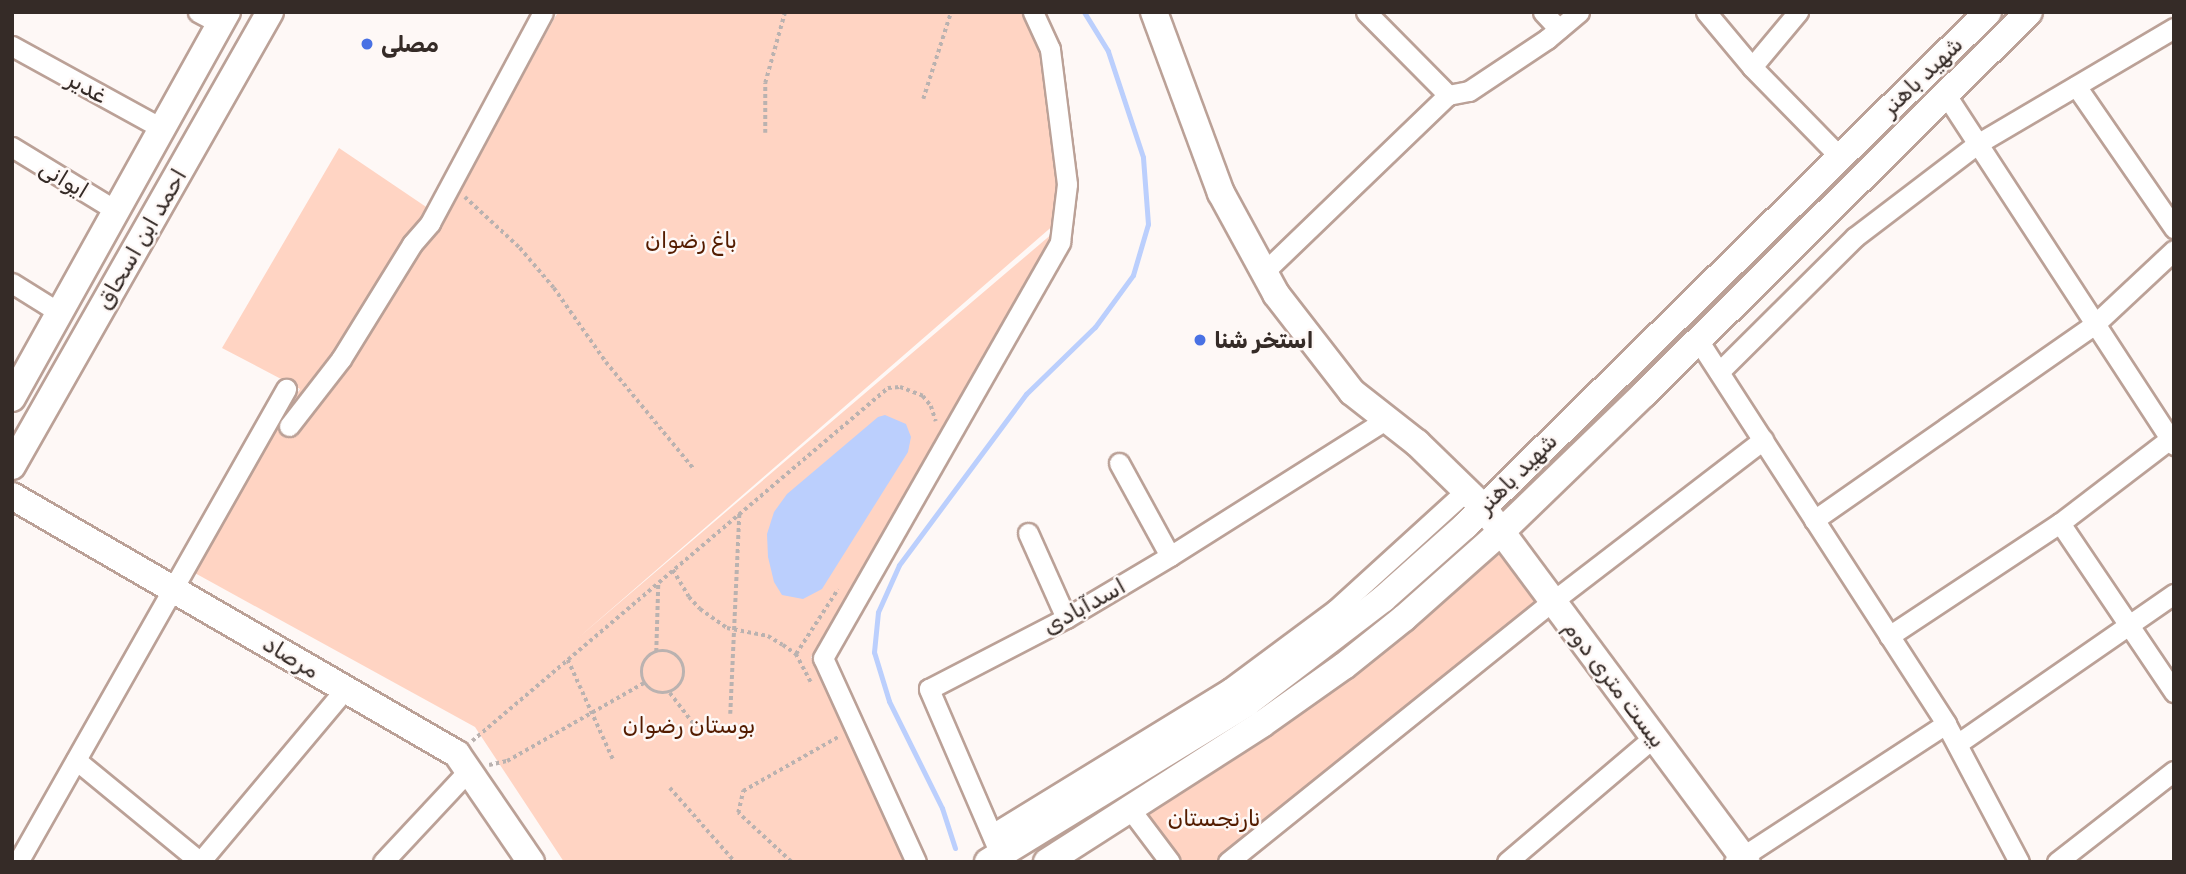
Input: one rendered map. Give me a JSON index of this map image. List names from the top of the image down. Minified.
{"streets":{"main road":["شهید باهنر","احمد ابن اسحاق","مرصاد","بیست متری دوم"],"street":["غدیر","ایوانی","اسدآبادی"]},"crossings":[["شهید باهنر","اسدآبادی"],["شهید باهنر","بیست متری دوم"],["غدیر","احمد ابن اسحاق"],["ایوانی","احمد ابن اسحاق"],["اسدآبادی","بیست متری دوم"]],"parks":["باغ رضوان","بوستان رضوان","نارنجستان"],"places":["مصلی","استخر شنا"]}
